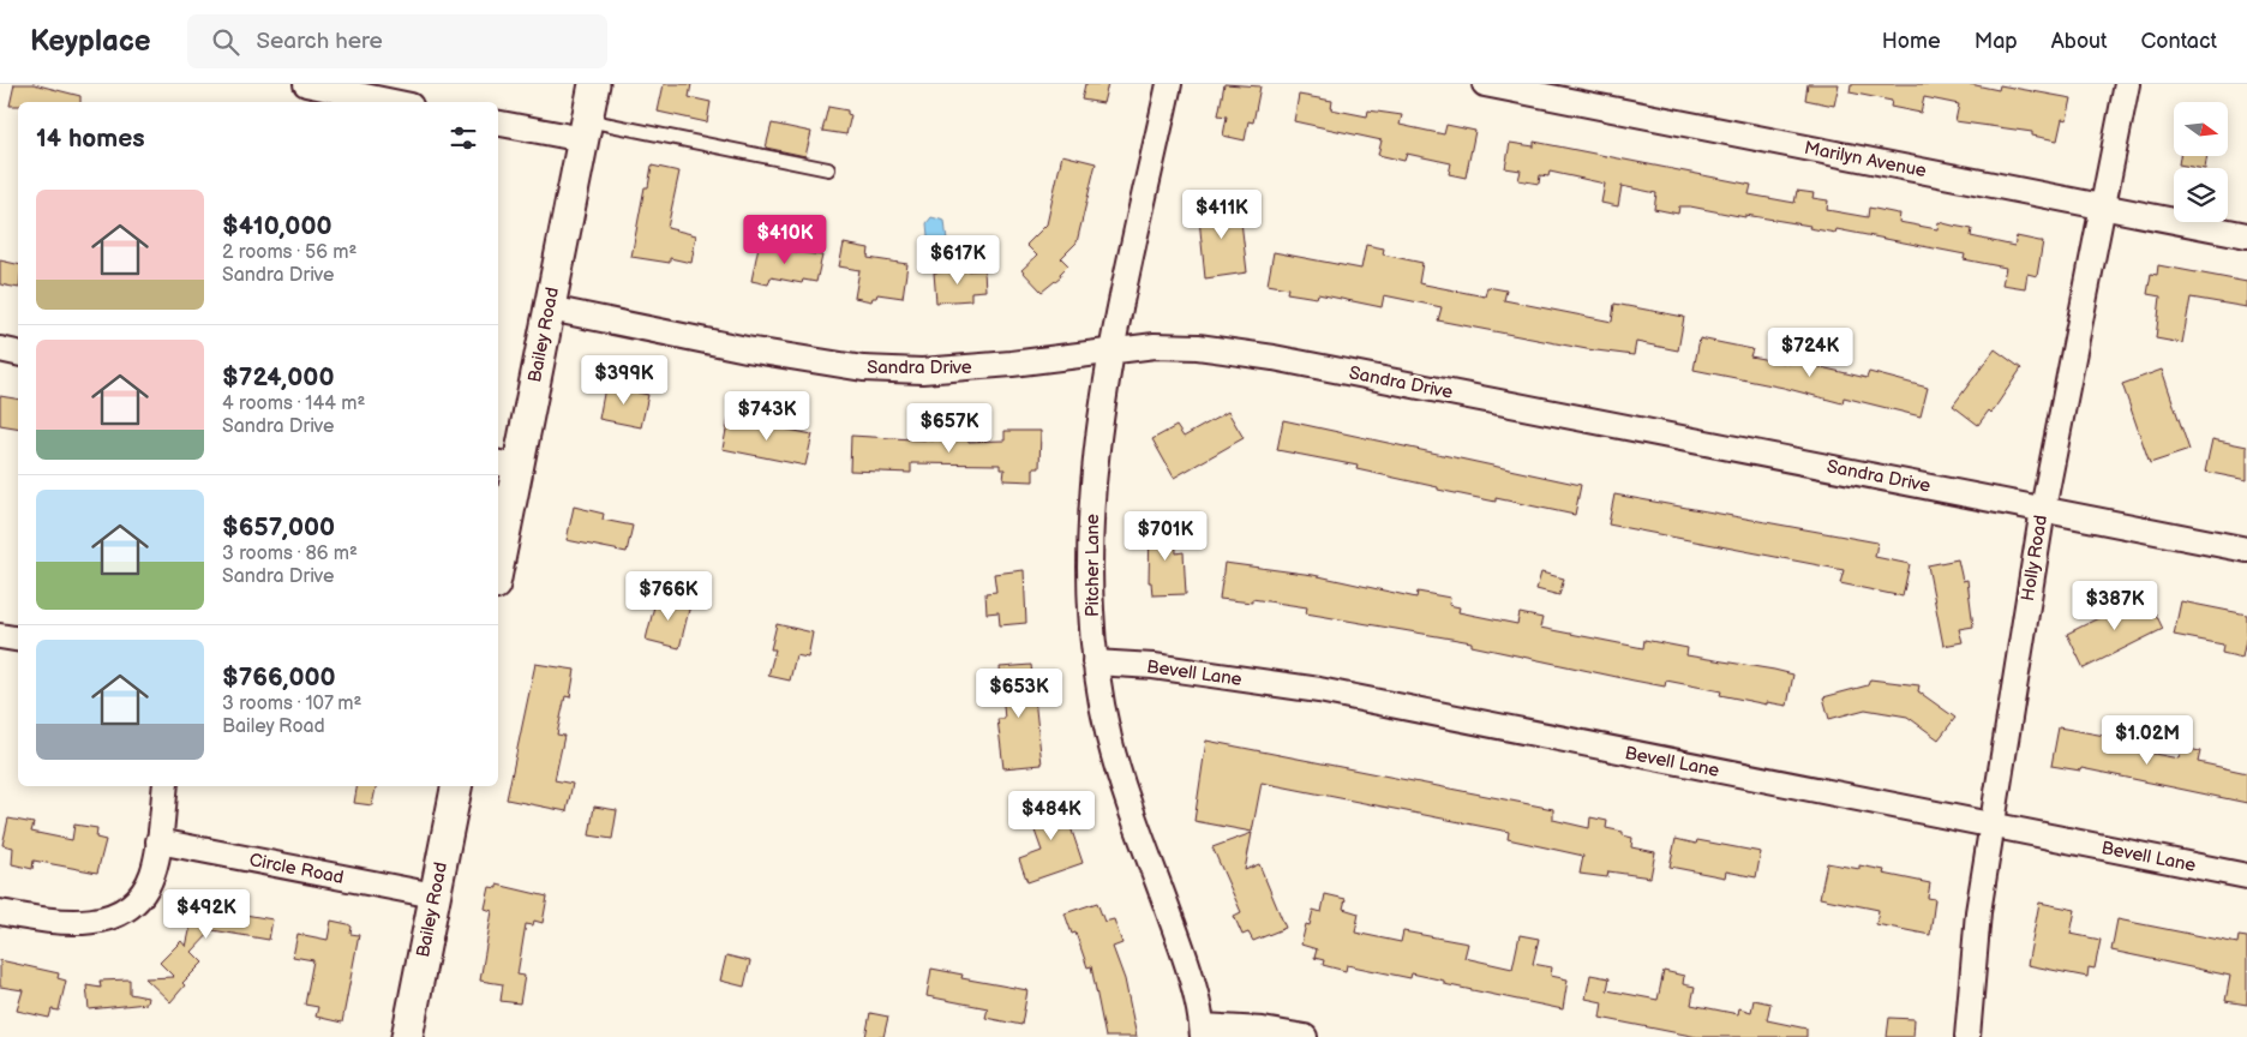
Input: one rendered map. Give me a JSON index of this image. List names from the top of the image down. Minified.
{"streets":{"street":["Marilyn Avenue","Bailey Road","Sandra Drive","Holly Road","Pitcher Lane","Bevell Lane","Circle Road"]},"crossings":[["Marilyn Avenue","Holly Road"],["Bailey Road","Sandra Drive"],["Bailey Road","Circle Road"],["Sandra Drive","Holly Road"],["Sandra Drive","Pitcher Lane"],["Holly Road","Bevell Lane"],["Pitcher Lane","Bevell Lane"]],"north":"right","page":{"header":"Keyplace","search":"Search here","nav":["Home","Map","About","Contact"],"heading":"14 homes","list":[{"name":"$410,000","note":"2 rooms · 56 m² · Sandra Drive"},{"name":"$724,000","note":"4 rooms · 144 m² · Sandra Drive"},{"name":"$657,000","note":"3 rooms · 86 m² · Sandra Drive"},{"name":"$766,000","note":"3 rooms · 107 m² · Bailey Road"}],"price":["$411K","$410K","$617K","$724K","$399K","$743K","$657K","$701K","$766K","$387K","$653K","$1.02M","$484K","$492K"]}}
